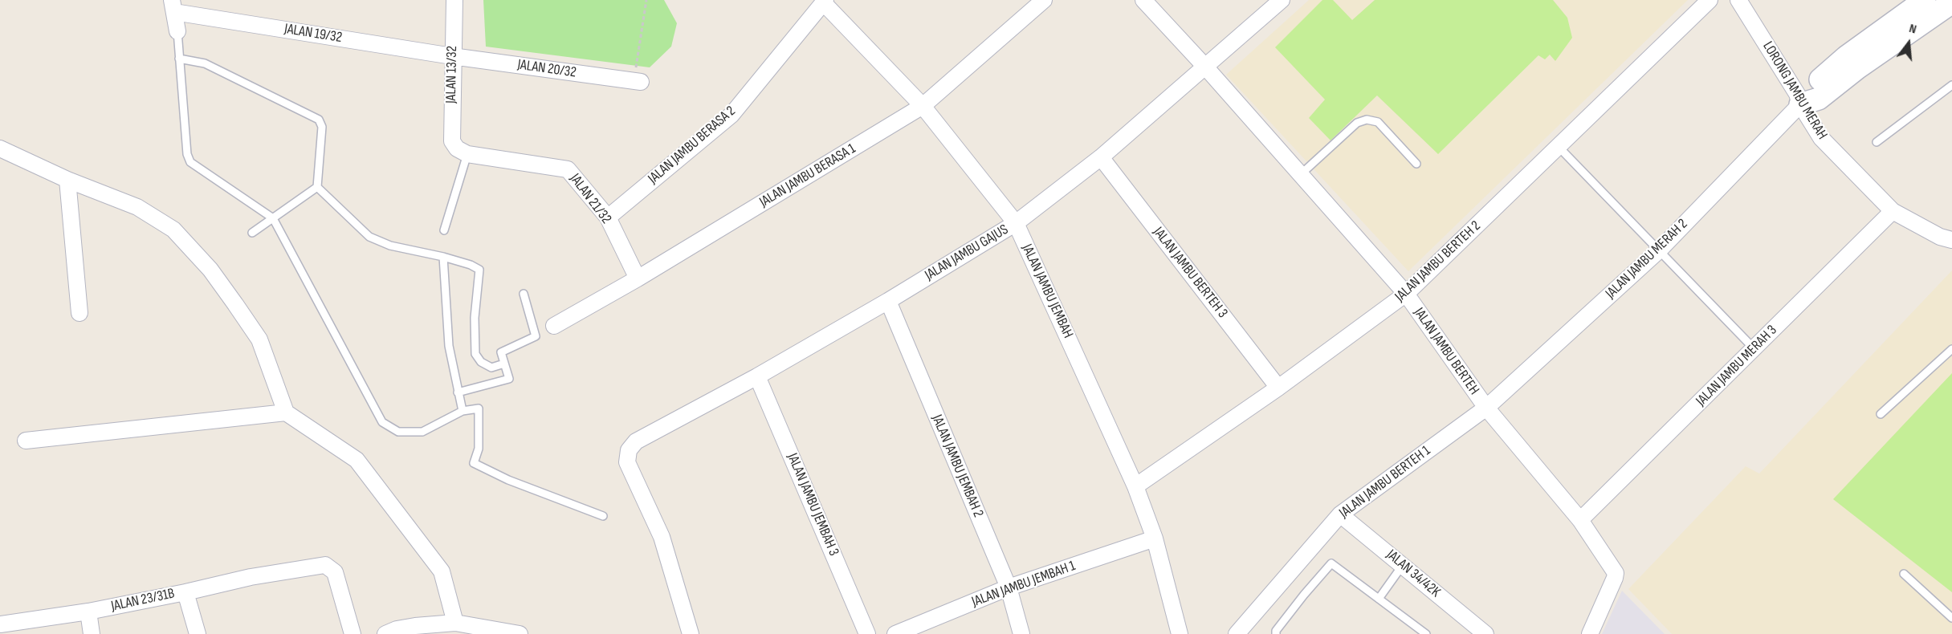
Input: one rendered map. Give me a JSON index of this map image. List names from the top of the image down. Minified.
{"streets":{"street":["JALAN 19/32","JALAN 20/32","JALAN 13/32","LORONG JAMBU MERAH","JALAN JAMBU BERASA 2","JALAN JAMBU BERASA 1","JALAN 21/32","JALAN JAMBU GAJUS","JALAN JAMBU MERAH 2","JALAN JAMBU BERTEH 2","JALAN JAMBU BERTEH 3","JALAN JAMBU JEMBAH","JALAN JAMBU BERTEH","JALAN JAMBU MERAH 3","JALAN JAMBU JEMBAH 2","JALAN JAMBU BERTEH 1","JALAN JAMBU JEMBAH 3","JALAN 34/42K","JALAN JAMBU JEMBAH 1","JALAN 23/31B"]},"crossings":[["JALAN 19/32","JALAN 20/32"],["JALAN 19/32","JALAN 13/32"],["JALAN 20/32","JALAN 13/32"],["JALAN 13/32","JALAN 21/32"],["LORONG JAMBU MERAH","JALAN JAMBU MERAH 2"],["LORONG JAMBU MERAH","JALAN JAMBU MERAH 3"],["JALAN JAMBU BERASA 2","JALAN 21/32"],["JALAN JAMBU BERASA 2","JALAN JAMBU JEMBAH"],["JALAN JAMBU BERASA 1","JALAN 21/32"],["JALAN JAMBU BERASA 1","JALAN JAMBU JEMBAH"],["JALAN JAMBU GAJUS","JALAN JAMBU BERTEH 3"],["JALAN JAMBU GAJUS","JALAN JAMBU JEMBAH"],["JALAN JAMBU GAJUS","JALAN JAMBU BERTEH"],["JALAN JAMBU GAJUS","JALAN JAMBU JEMBAH 2"],["JALAN JAMBU GAJUS","JALAN JAMBU JEMBAH 3"],["JALAN JAMBU MERAH 2","JALAN JAMBU BERTEH"],["JALAN JAMBU MERAH 2","JALAN JAMBU BERTEH 1"],["JALAN JAMBU BERTEH 2","JALAN JAMBU BERTEH 3"],["JALAN JAMBU BERTEH 2","JALAN JAMBU JEMBAH"],["JALAN JAMBU BERTEH 2","JALAN JAMBU BERTEH"],["JALAN JAMBU JEMBAH","JALAN JAMBU JEMBAH 1"],["JALAN JAMBU BERTEH","JALAN JAMBU MERAH 3"],["JALAN JAMBU BERTEH","JALAN JAMBU BERTEH 1"],["JALAN JAMBU JEMBAH 2","JALAN JAMBU JEMBAH 1"],["JALAN JAMBU BERTEH 1","JALAN 34/42K"]],"north":"top"}
